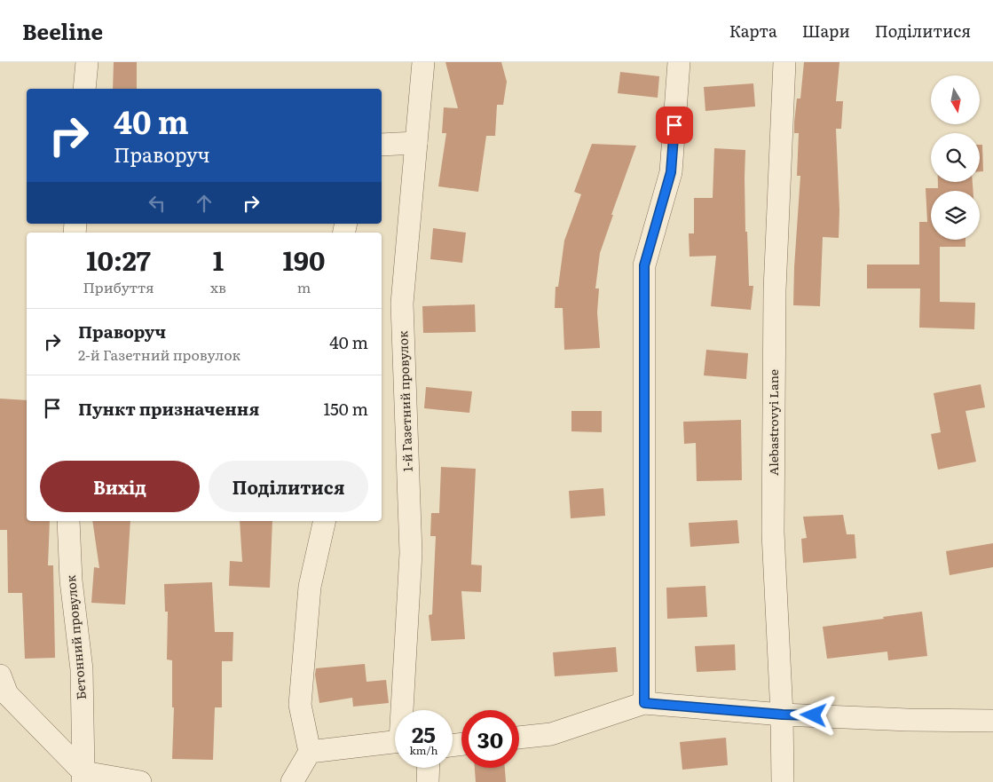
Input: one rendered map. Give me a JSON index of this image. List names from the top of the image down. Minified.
{"streets":{"street":["1-й Газетний провулок","Alebastrovyi Lane","Бетонний провулок"]},"north":"bottom","page":{"header":"Beeline","nav":["Карта","Шари","Поділитися"],"turn":["40 m","Праворуч"],"eta":["10:27","Прибуття","1","хв","190","m"],"list":[{"name":"Праворуч","note":"2-й Газетний провулок","value":"40 m"},{"name":"Пункт призначення","value":"150 m"}],"buttons":["Вихід","Поділитися"],"speed":"25 km/h","limit":"30"}}
